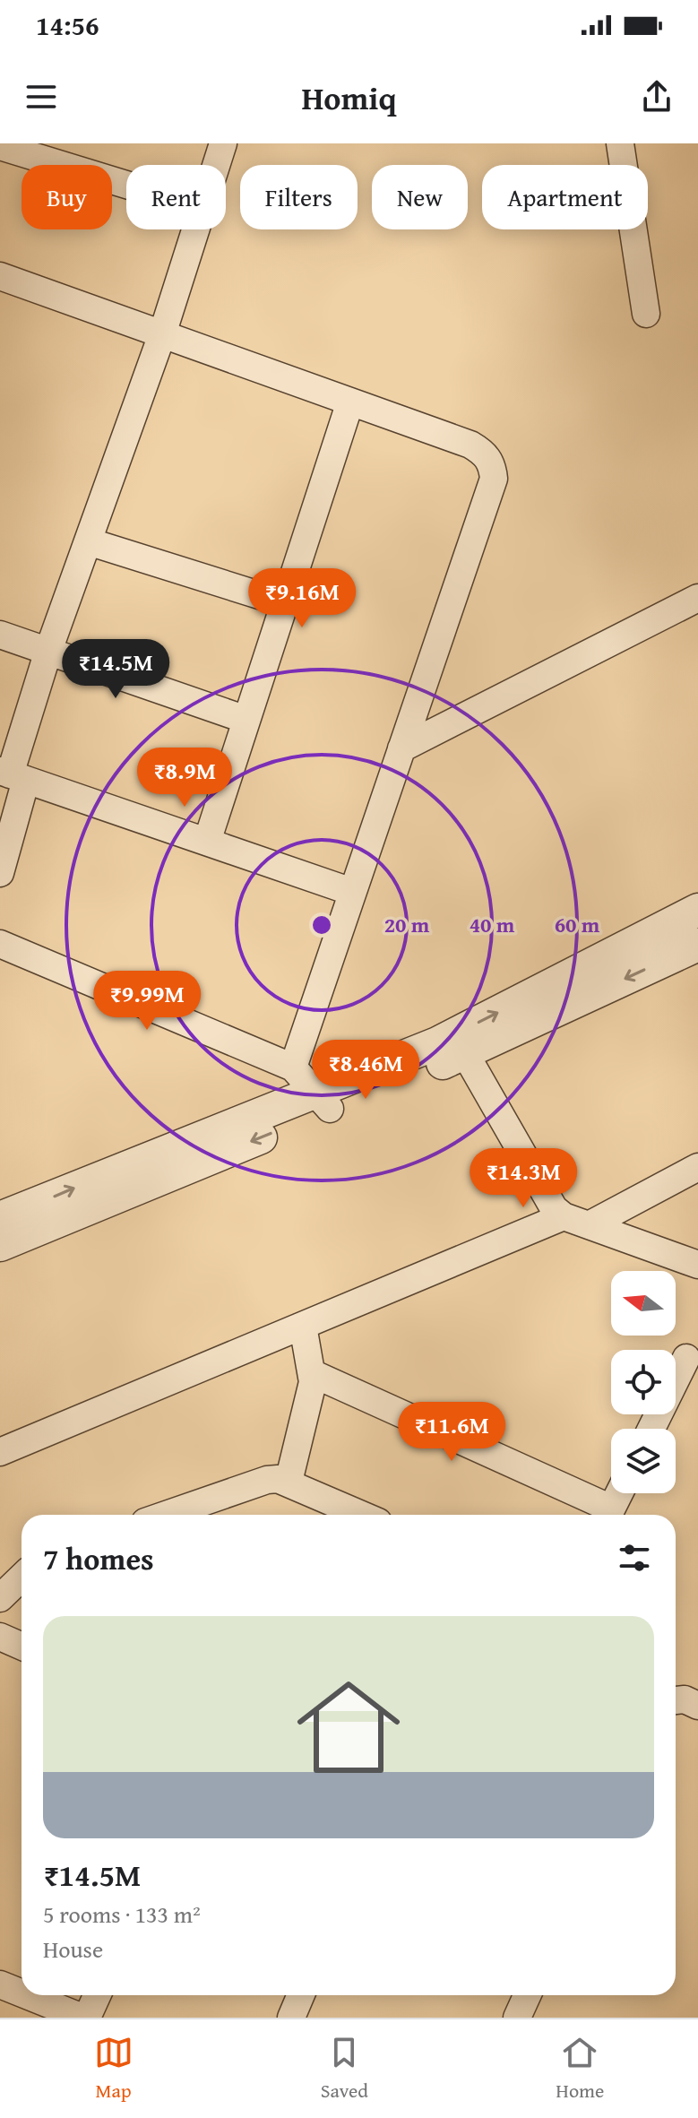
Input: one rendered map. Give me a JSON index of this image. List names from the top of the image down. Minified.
{"north":"left","page":{"status":"14:56","header":"Homiq","chip":["Buy","Rent","Filters","New","Apartment"],"price":["₹9.16M","₹14.5M","₹8.9M","₹9.99M","₹8.46M","₹14.3M","₹11.6M"],"heading":"7 homes","list":[{"name":"₹14.5M","note":"5 rooms · 133 m² · House"}],"tabs":["Map","Saved","Home"]},"rings":["20 m","40 m","60 m"]}
